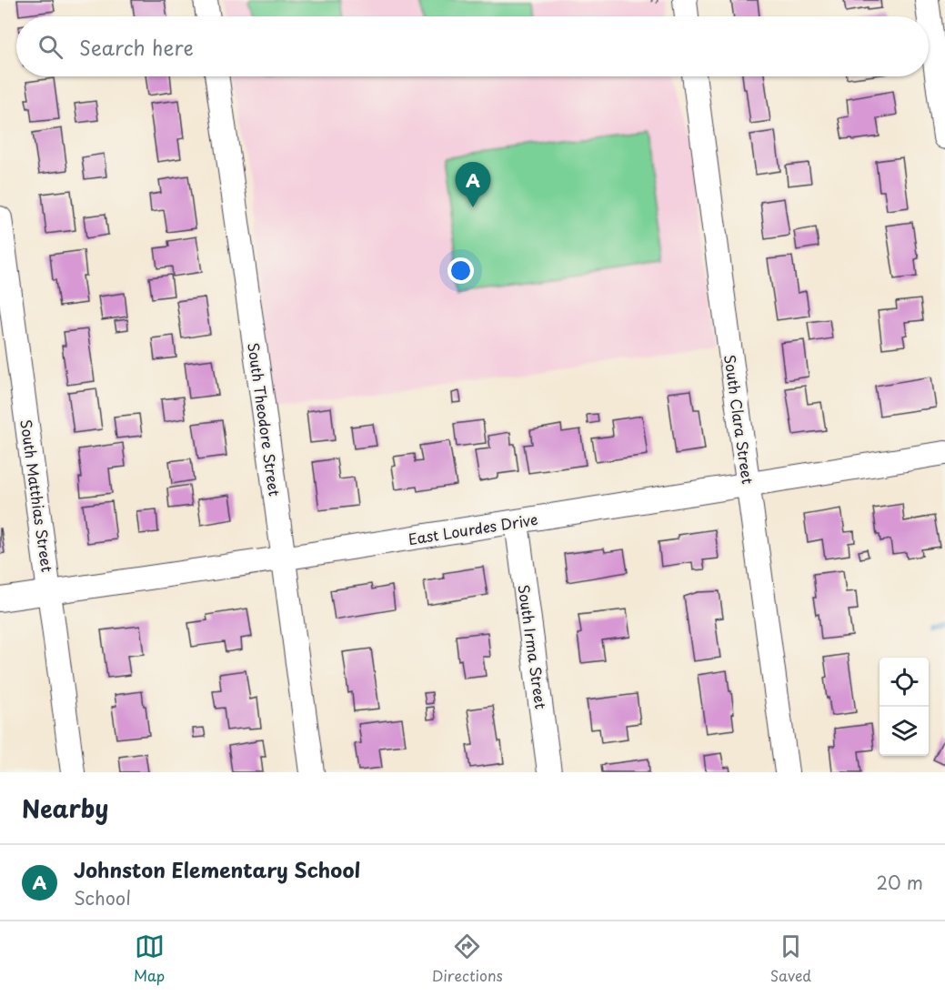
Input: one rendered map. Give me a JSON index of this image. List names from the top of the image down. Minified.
{"streets":{"street":["South Theodore Street","South Clara Street","South Matthias Street","East Lourdes Drive","South Irma Street"]},"crossings":[["South Theodore Street","East Lourdes Drive"],["South Clara Street","East Lourdes Drive"],["South Matthias Street","East Lourdes Drive"],["East Lourdes Drive","South Irma Street"]],"page":{"search":"Search here","pins":"A","heading":"Nearby","list":[{"mark":"A","name":"Johnston Elementary School","note":"School","value":"20 m"}],"nav":["Map","Directions","Saved"]}}
